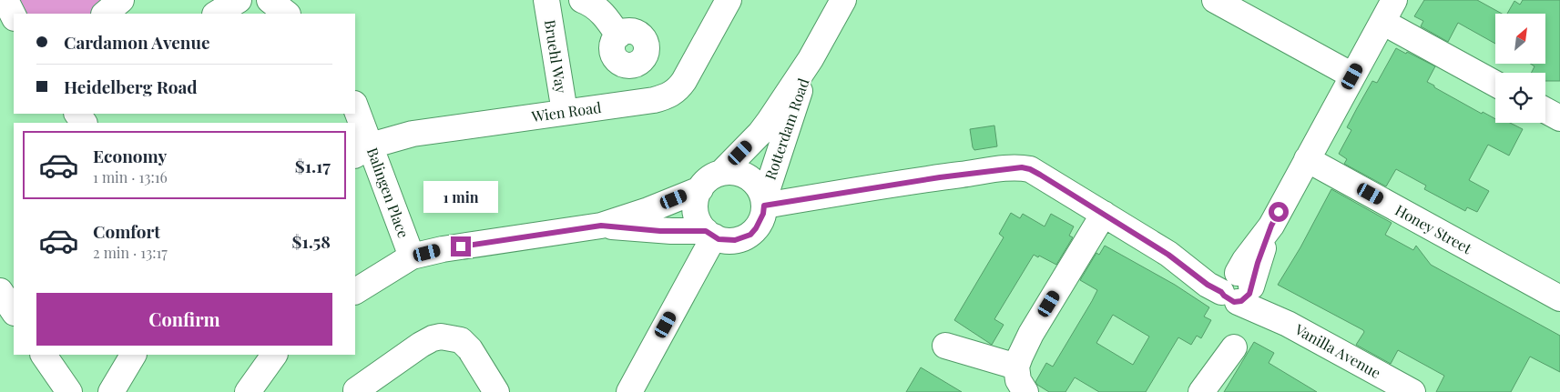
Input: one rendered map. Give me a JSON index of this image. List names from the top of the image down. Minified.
{"streets":{"street":["Bruehl Way","Wien Road","Rotterdam Road","Balingen Place","Honey Street","Vanilla Avenue"]},"crossings":[["Bruehl Way","Wien Road"],["Wien Road","Balingen Place"],["Rotterdam Road","Vanilla Avenue"]],"north":"top right","page":{"banner":["Cardamon Avenue","Heidelberg Road"],"list":[{"name":"Economy","note":"1 min · 13:16","value":"$1.17"},{"name":"Comfort","note":"2 min · 13:17","value":"$1.58"}],"bubble":"1 min","buttons":"Confirm"}}
